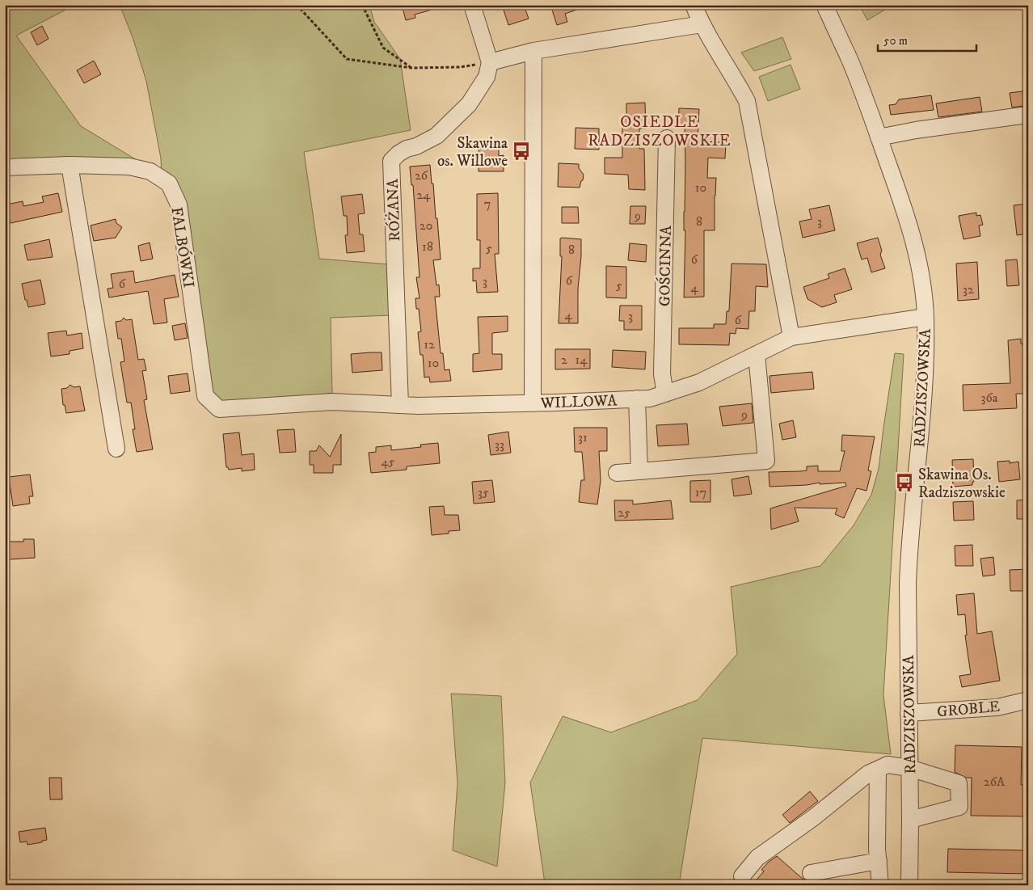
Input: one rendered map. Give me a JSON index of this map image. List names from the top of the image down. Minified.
{"streets":{"street":["RÓŻANA","FALBÓWKI","GOŚCINNA","RADZISZOWSKA","WILLOWA","GROBLE"]},"crossings":[["RÓŻANA","WILLOWA"],["FALBÓWKI","WILLOWA"],["GOŚCINNA","WILLOWA"],["RADZISZOWSKA","WILLOWA"],["RADZISZOWSKA","GROBLE"]],"districts":["OSIEDLE RADZISZOWSKIE"],"places":{"bus stop":["Skawina os. Willowe","Skawina Os. Radziszowskie"]},"house_numbers":["26","10","24","7","9","8","3","20","18","5","8","6","6","3","6","5","4","32","4","3","6","12","2","14","10","36a","9","31","33","45","35","17","25","26A"],"scale_bar":"50 m"}
